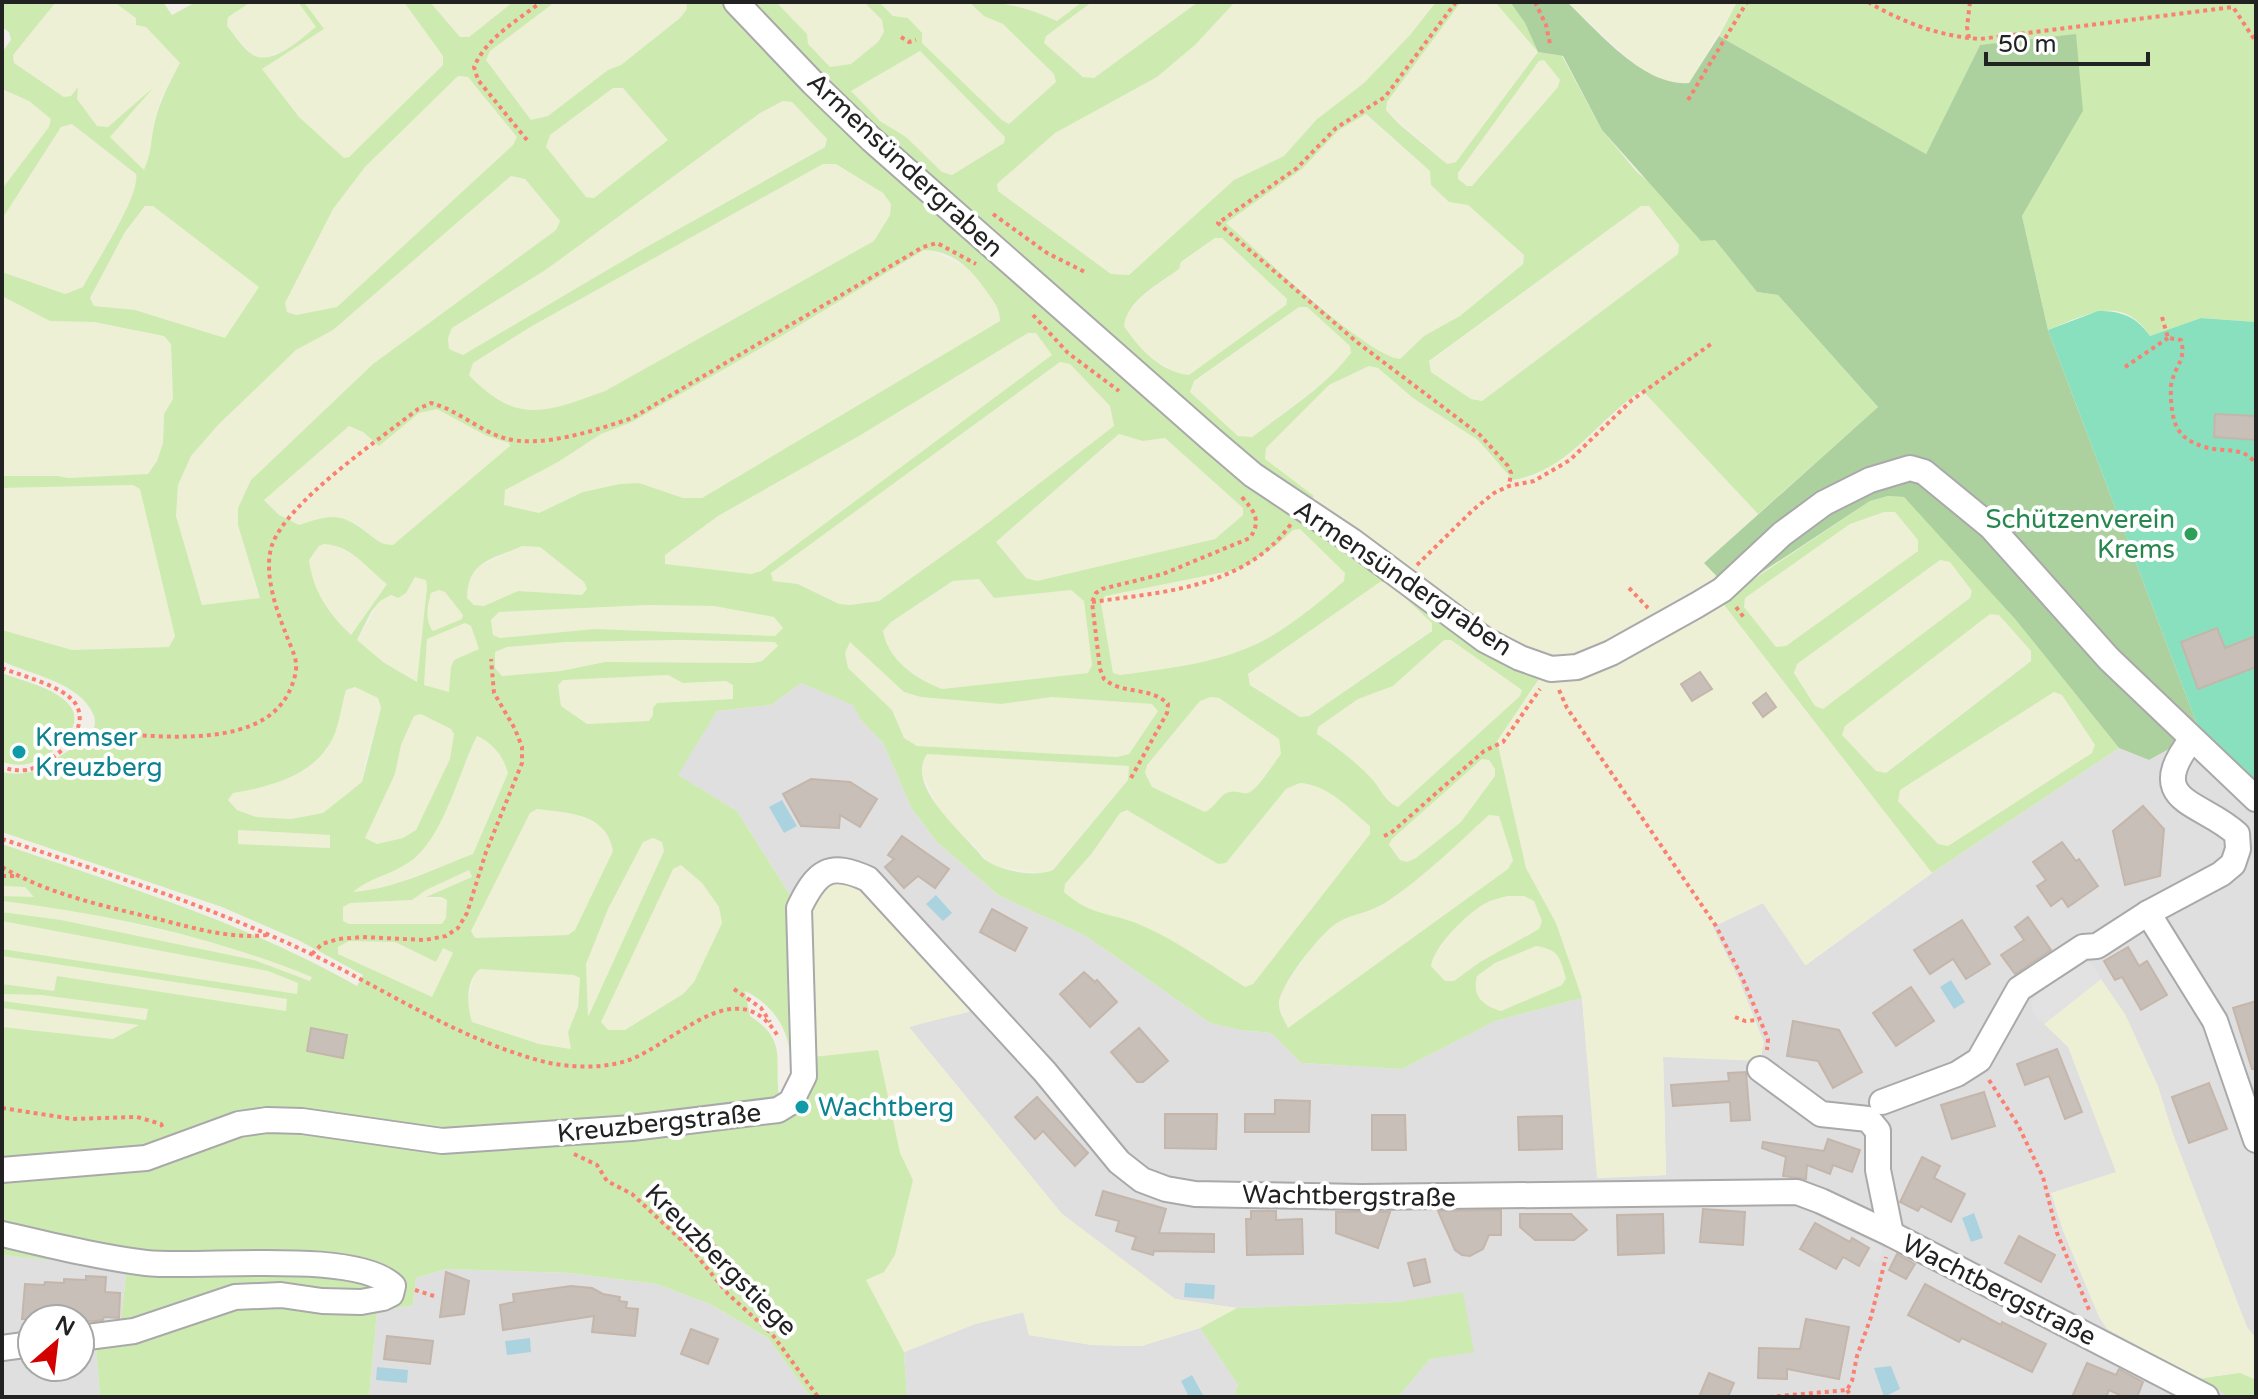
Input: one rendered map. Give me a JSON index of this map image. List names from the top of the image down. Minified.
{"streets":{"street":["Armensündergraben","Kreuzbergstraße","Wachtbergstraße"],"path":["Kreuzbergstiege"]},"crossings":[["Kreuzbergstraße","Wachtbergstraße"],["Kreuzbergstraße","Kreuzbergstiege"]],"places":["Schützenverein Krems","Kremser Kreuzberg","Wachtberg"],"scale_bar":"50 m","north":"top right"}
